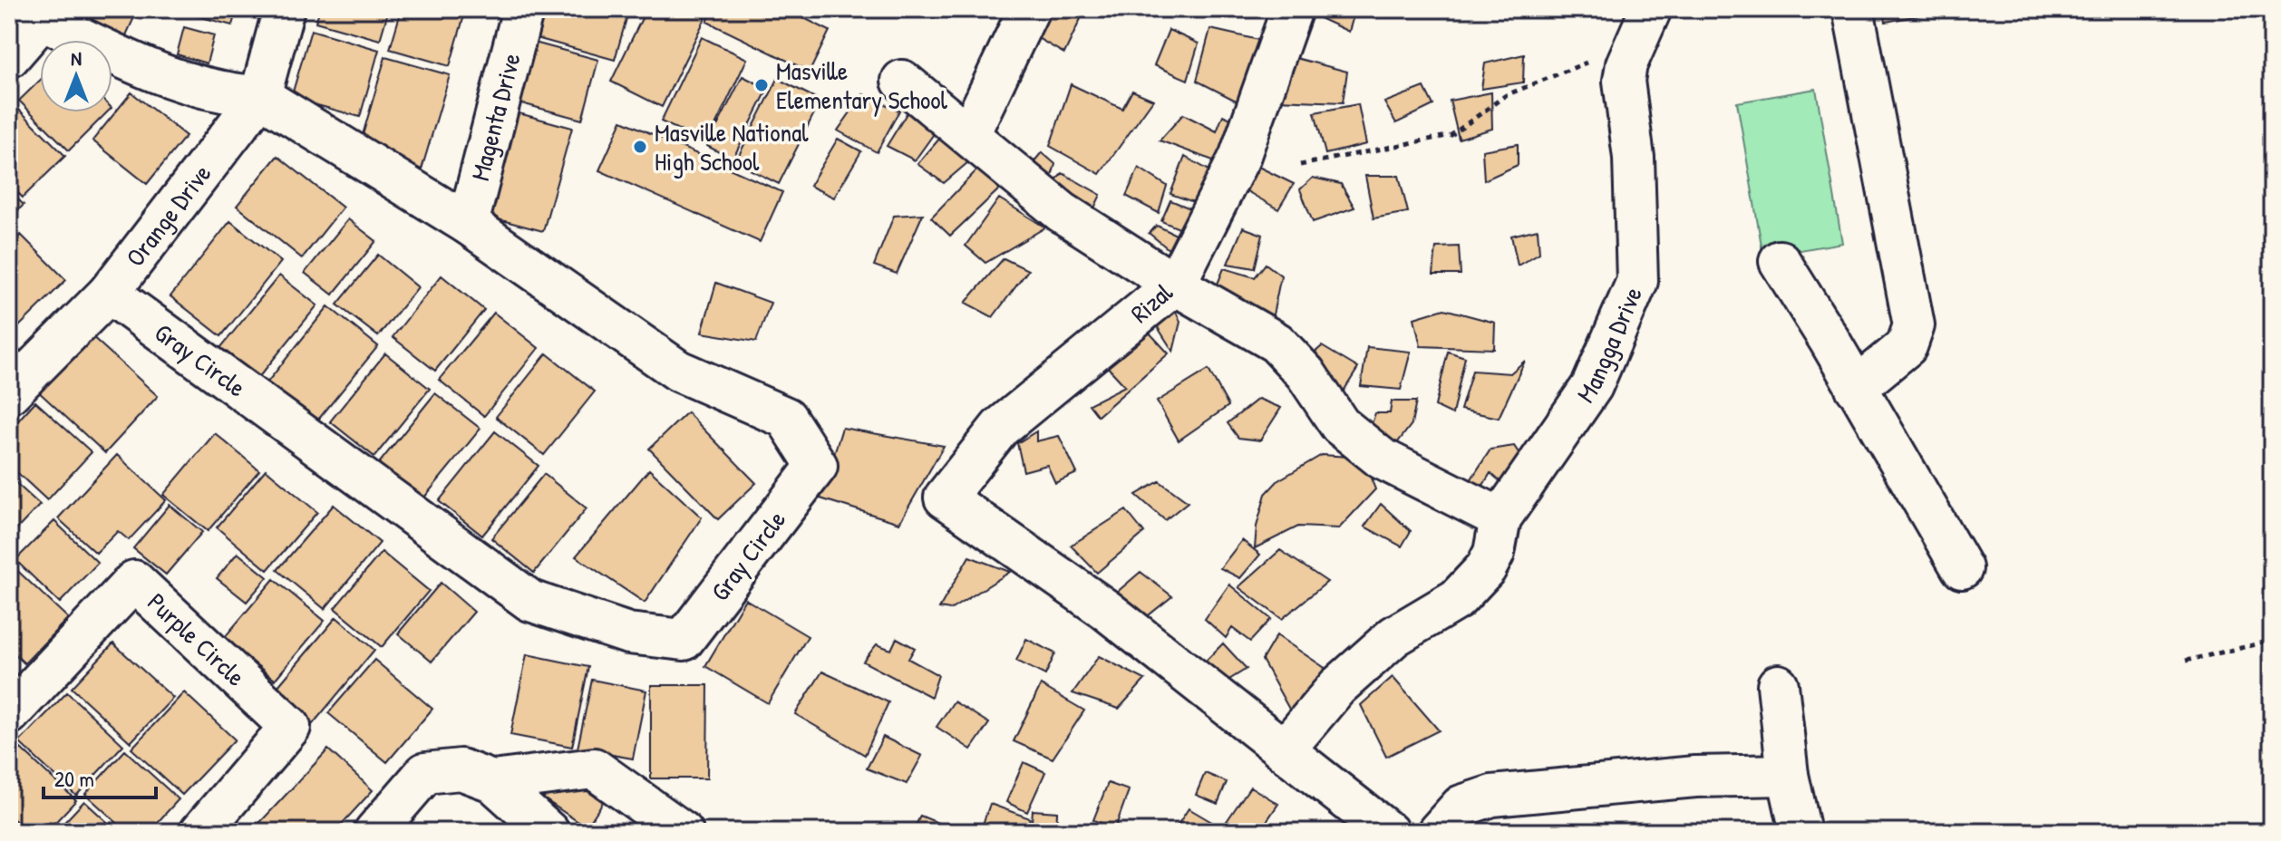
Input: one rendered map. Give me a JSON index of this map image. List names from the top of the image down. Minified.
{"streets":{"street":["Magenta Drive","Orange Drive","Rizal","Mangga Drive","Gray Circle","Purple Circle"]},"crossings":[["Magenta Drive","Gray Circle"],["Orange Drive","Gray Circle"],["Rizal","Mangga Drive"]],"places":["Masville Elementary School","Masville National High School"],"scale_bar":"20 m","north":"top"}
